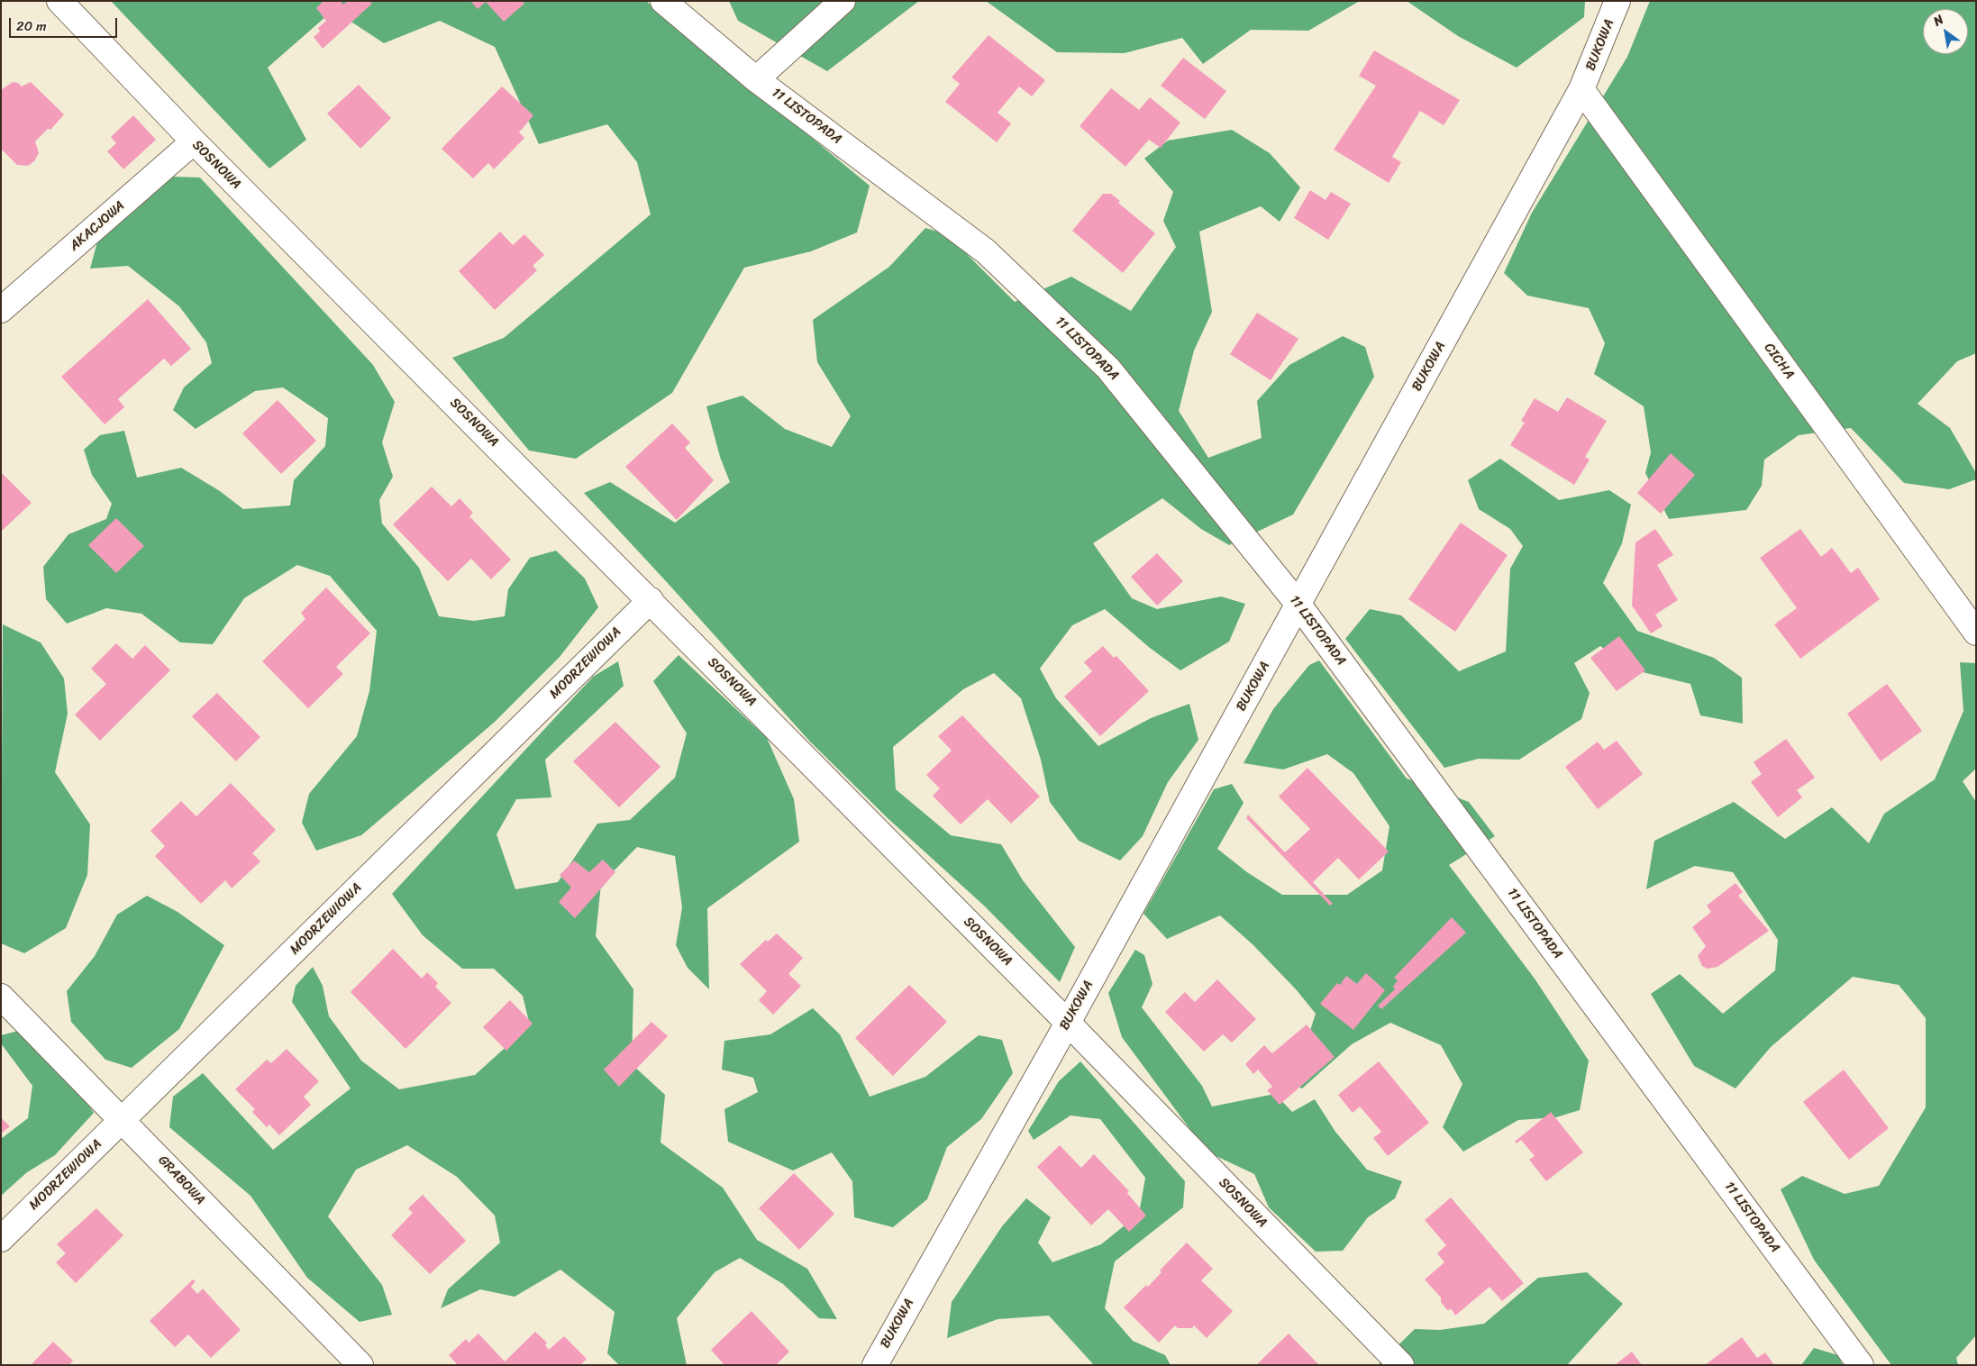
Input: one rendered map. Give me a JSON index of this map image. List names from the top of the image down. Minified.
{"streets":{"street":["BUKOWA","11 LISTOPADA","SOSNOWA","AKACJOWA","CICHA","MODRZEWIOWA","GRABOWA"]},"crossings":[["BUKOWA","11 LISTOPADA"],["BUKOWA","SOSNOWA"],["BUKOWA","CICHA"],["SOSNOWA","AKACJOWA"],["SOSNOWA","MODRZEWIOWA"],["MODRZEWIOWA","GRABOWA"]],"scale_bar":"20 m","north":"top left"}
